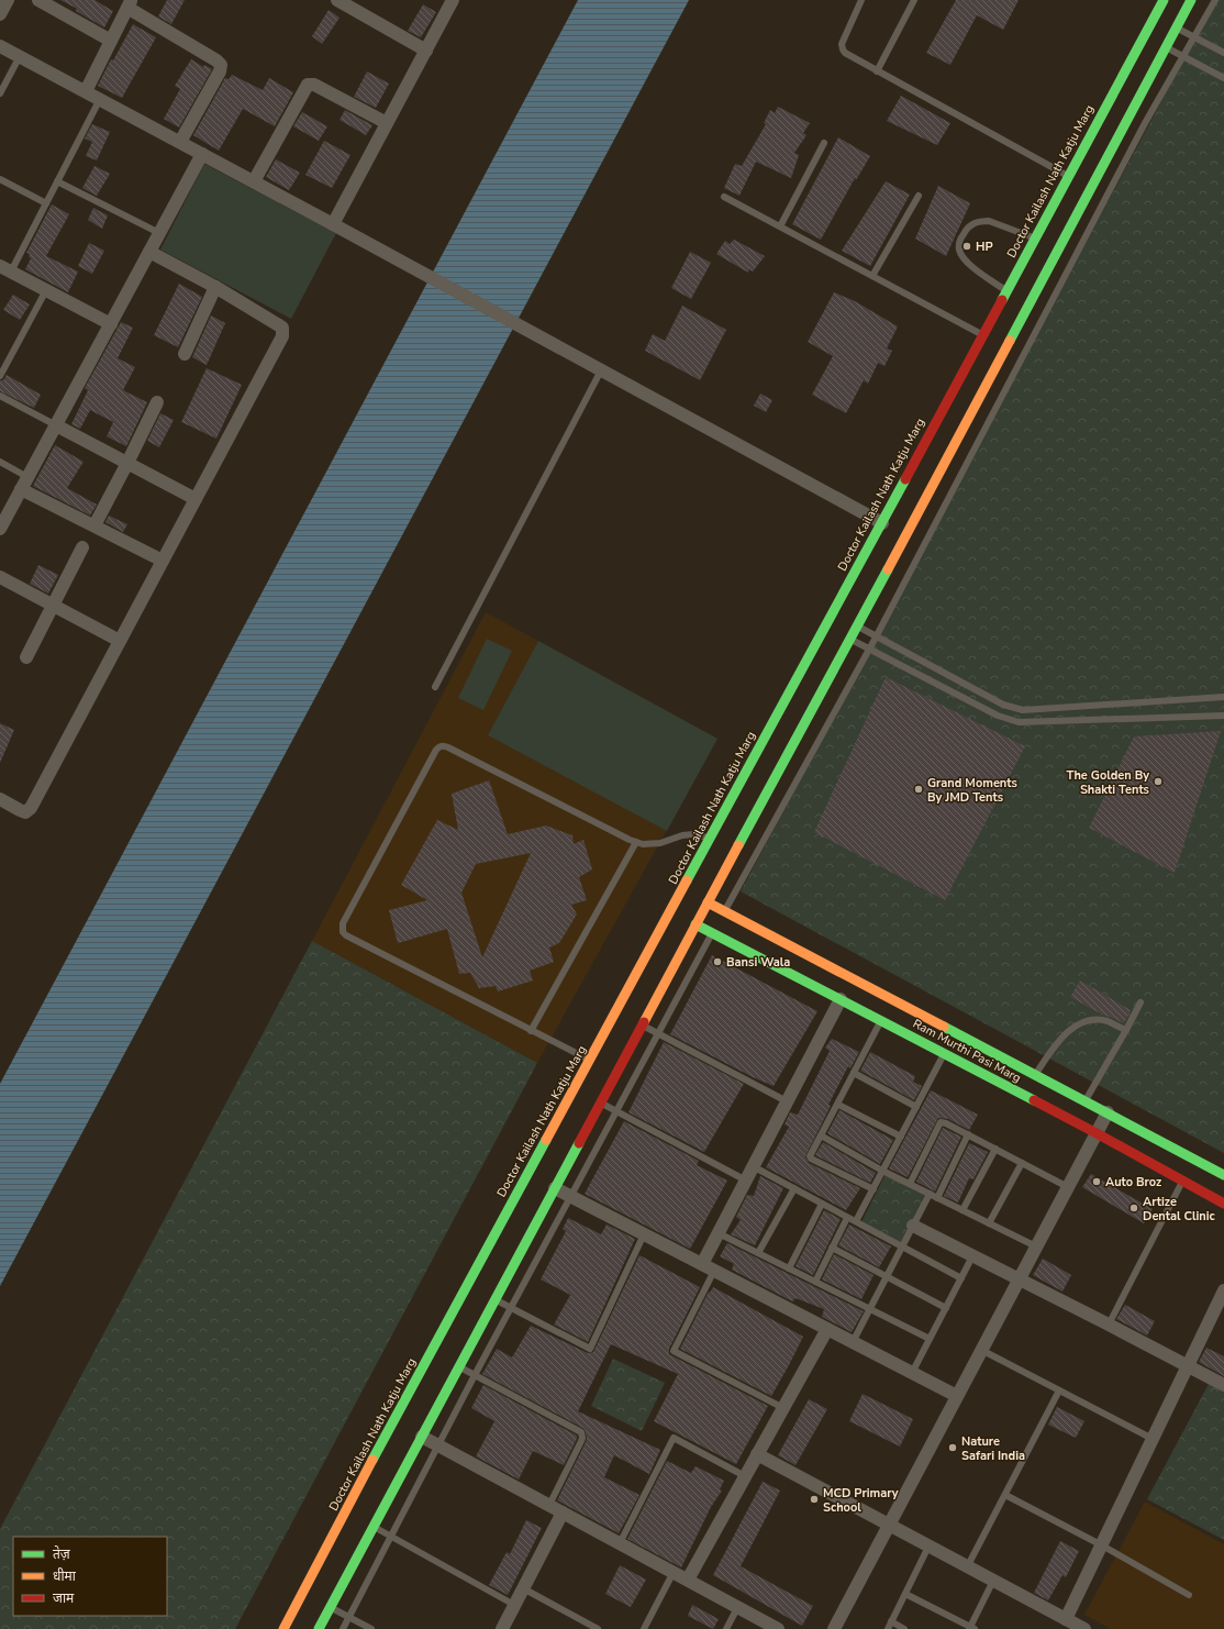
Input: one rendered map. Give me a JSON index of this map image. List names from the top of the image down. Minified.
{"streets":{"main road":["Doctor Kailash Nath Katju Marg","Ram Murthi Pasi Marg"]},"places":["HP","The Golden By Shakti Tents","Grand Moments By JMD Tents","Bansi Wala","Auto Broz","Artize Dental Clinic","Nature Safari India","MCD Primary School"],"legend":["तेज़","धीमा","जाम"]}
